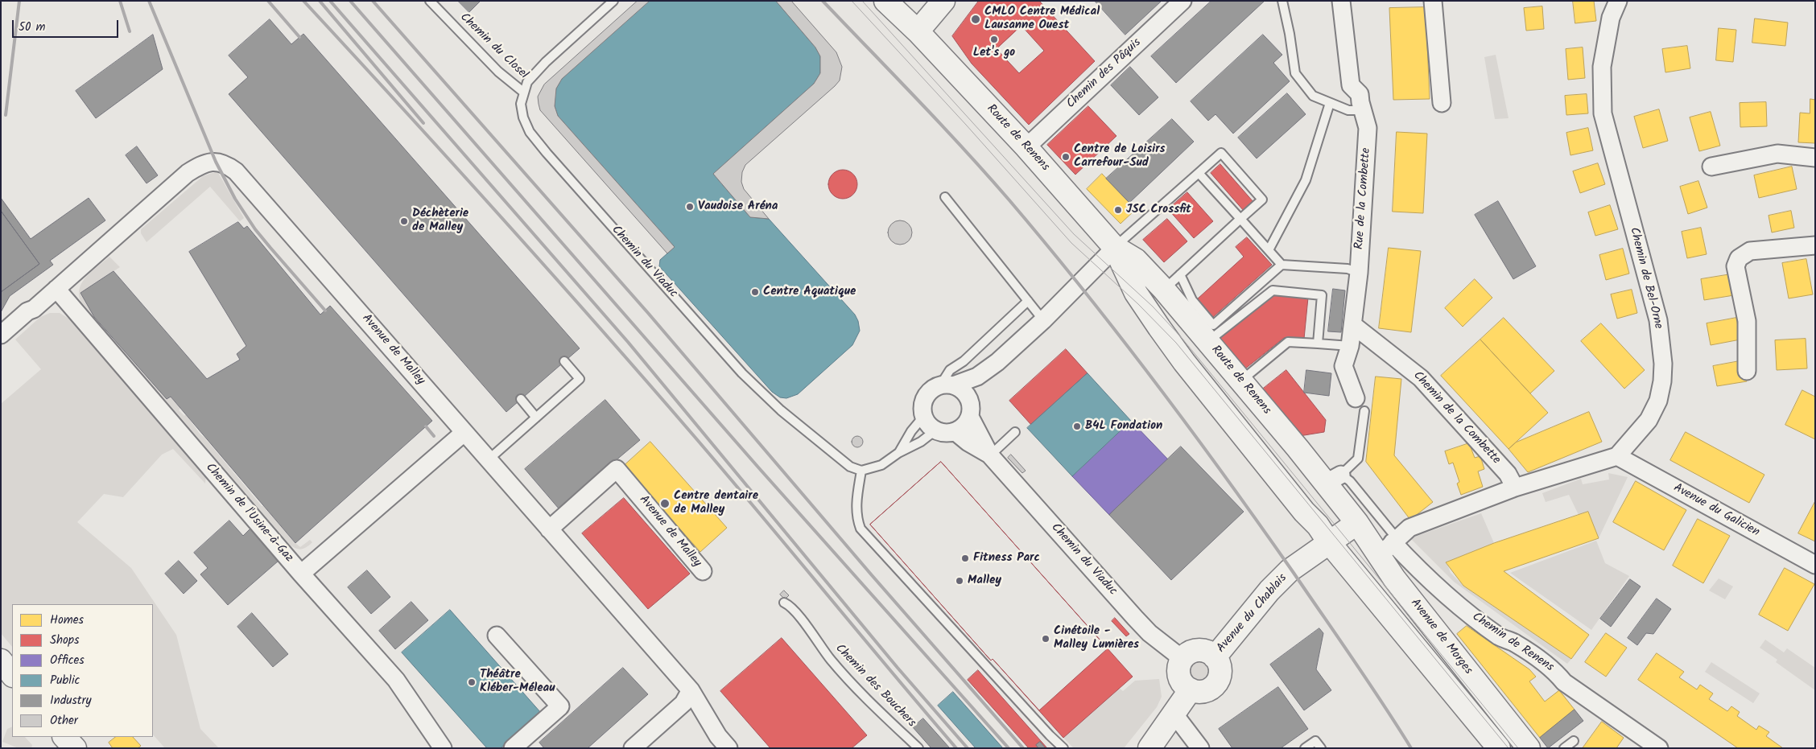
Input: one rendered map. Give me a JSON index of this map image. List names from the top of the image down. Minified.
{"streets":{"main road":["Route de Renens","Avenue du Chablais","Avenue de Morges"],"street":["Chemin des Pâquis","Rue de la Combette","Chemin du Viaduc","Chemin de Bel-Orne","Avenue de Malley","Chemin de la Combette","Avenue du Galicien","Chemin de l'Usine-à-Gaz","Chemin de Renens"],"lane":["Chemin du Closel","Chemin des Bouchers"]},"crossings":[["Chemin du Closel","Chemin du Viaduc"],["Chemin des Pâquis","Route de Renens"],["Route de Renens","Avenue du Chablais"],["Route de Renens","Avenue de Morges"],["Route de Renens","Chemin de Renens"],["Rue de la Combette","Chemin de la Combette"],["Chemin du Viaduc","Avenue du Chablais"],["Chemin de Bel-Orne","Avenue du Galicien"],["Avenue de Malley","Chemin de l'Usine-à-Gaz"],["Avenue du Chablais","Avenue de Morges"],["Avenue de Morges","Chemin de Renens"]],"places":["CMLO Centre Médical Lausanne Ouest","Let's go","Centre de Loisirs Carrefour-Sud","Vaudoise Aréna","JSC Crossfit","Déchèterie de Malley","Centre Aquatique","B4L Fondation","Centre dentaire de Malley","Fitness Parc","Malley","Cinétoile - Malley Lumières","Théâtre Kléber-Méleau"],"legend":["Homes","Shops","Offices","Public","Industry","Other"],"scale_bar":"50 m"}
